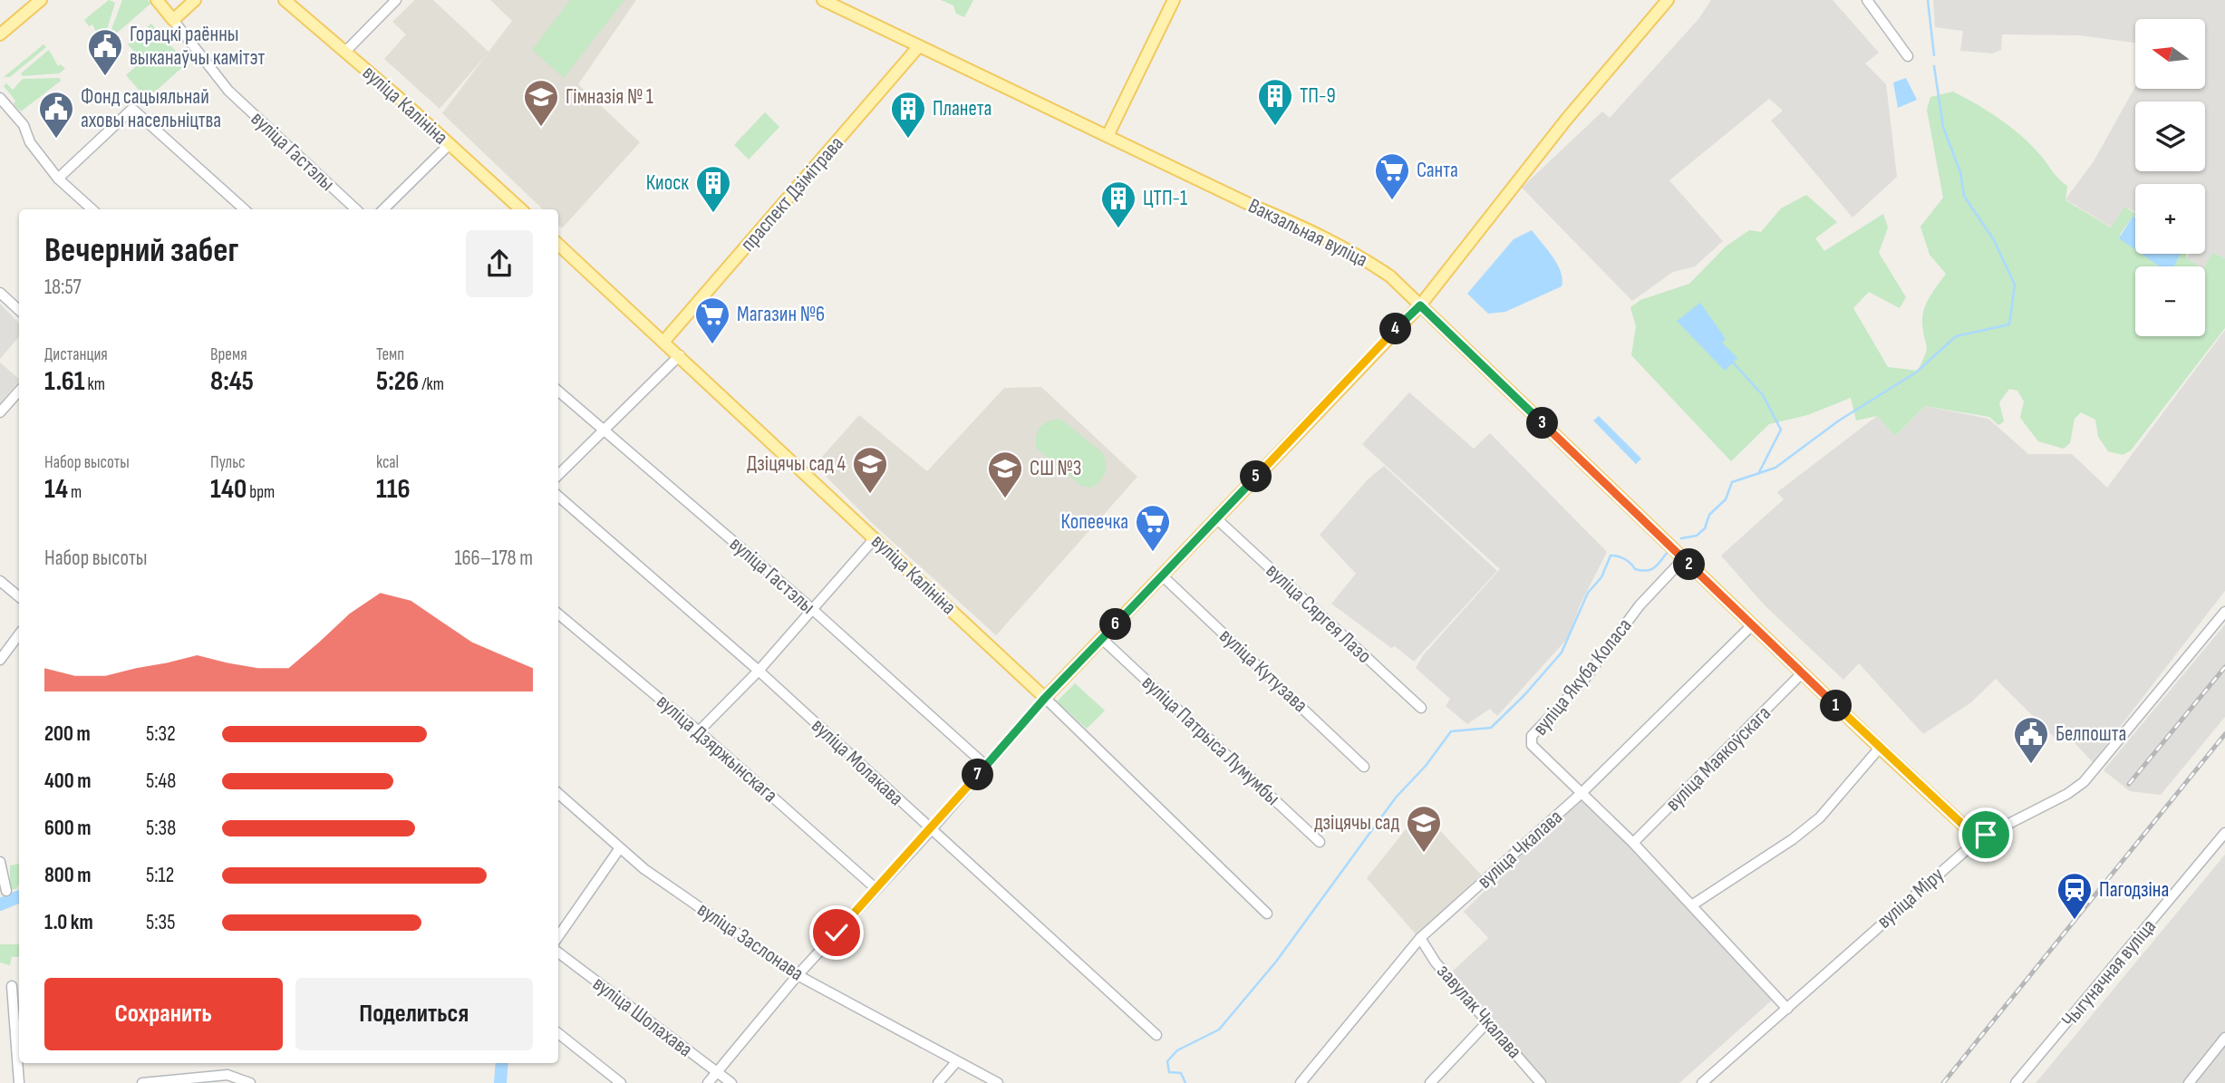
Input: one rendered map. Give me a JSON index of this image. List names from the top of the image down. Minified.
{"streets":{"main road":["вуліца Калініна","вуліца Гастэлы","праспект Дзімітрава","Вакзальная вуліца"],"street":["вуліца Сяргея Лазо","вуліца Кутузава","вуліца Якуба Коласа","вуліца Патрыса Лумумбы","вуліца Дзяржынскага","вуліца Маякоўскага","вуліца Молакава","вуліца Чкалава","вуліца Міру","вуліца Заслонава","Чыгуначная вуліца","завулак Чкалава","вуліца Шолахава"]},"crossings":[["вуліца Калініна","праспект Дзімітрава"],["праспект Дзімітрава","Вакзальная вуліца"],["Вакзальная вуліца","вуліца Якуба Коласа"],["Вакзальная вуліца","вуліца Маякоўскага"],["Вакзальная вуліца","вуліца Чкалава"],["Вакзальная вуліца","вуліца Міру"],["вуліца Якуба Коласа","вуліца Маякоўскага"],["вуліца Якуба Коласа","вуліца Чкалава"],["вуліца Якуба Коласа","вуліца Міру"],["вуліца Чкалава","завулак Чкалава"]],"places":{"public building":["Горацкі раённы выканаўчы камітэт","Фонд сацыяльнай аховы насельніцтва","Белпошта"],"building":["ТП-9","Планета","Киоск","ЦТП-1"],"school or university":["Гімназія № 1","Дзіцячы сад 4","СШ №3","дзіцячы сад"],"supermarket":["Санта","Магазин №6","Копеечка"],"station":["Пагодзіна"]},"north":"left","page":{"map_buttons":["+","−"],"heading":["Вечерний забег","18:57"],"pins":["4","3","5","2","6","1","7"],"stats":[["Дистанция","1.61 km"],["Время","8:45"],["Темп","5:26 /km"],["Набор высоты","14 m"],["Пульс","140 bpm"],["kcal","116"]],"chart":["Набор высоты","166–178 m"],"list":[{"name":"200 m","note":"5:32"},{"name":"400 m","note":"5:48"},{"name":"600 m","note":"5:38"},{"name":"800 m","note":"5:12"},{"name":"1.0 km","note":"5:35"}],"buttons":["Сохранить","Поделиться"]}}
